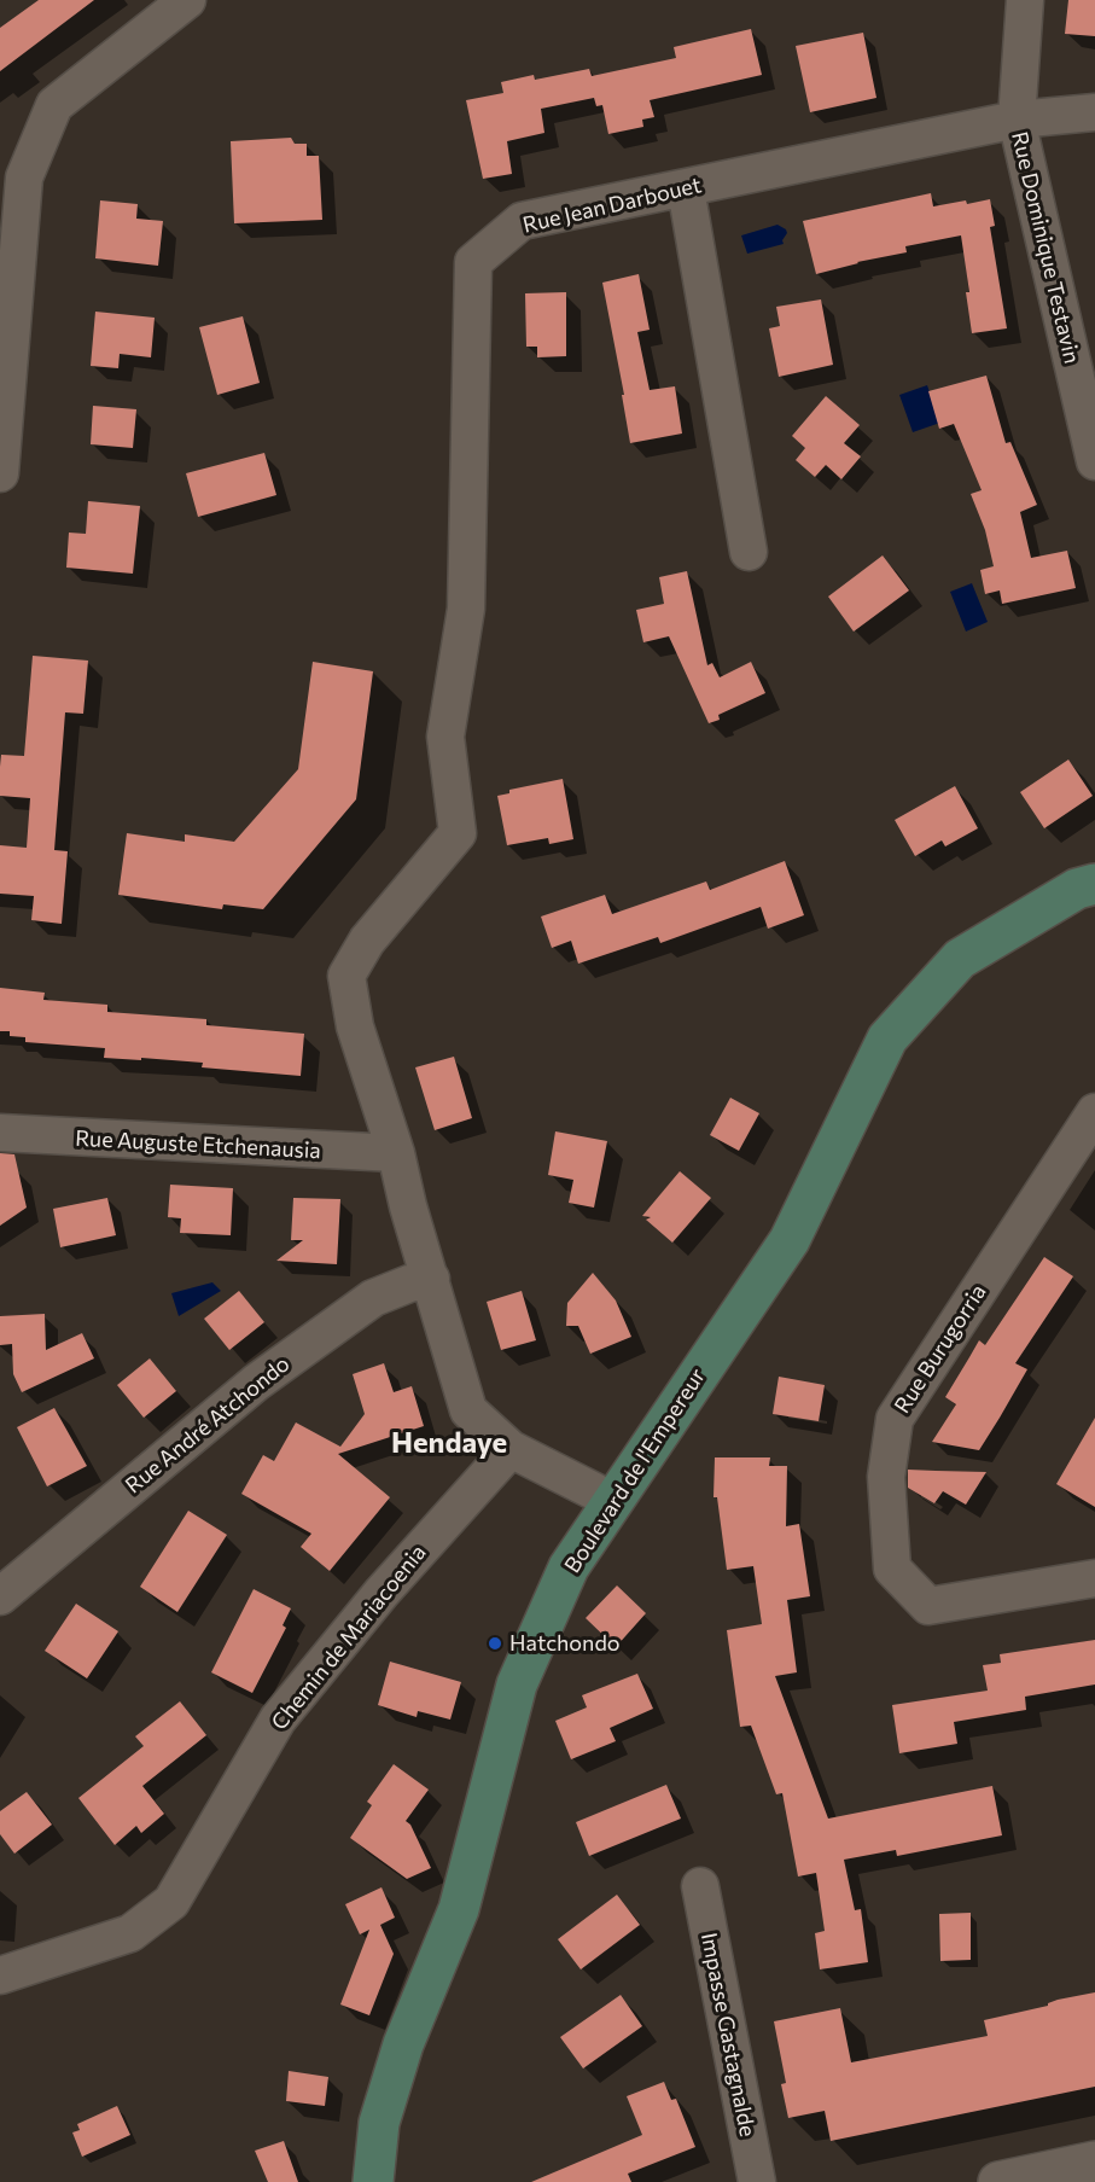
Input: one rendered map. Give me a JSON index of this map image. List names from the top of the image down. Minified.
{"streets":{"main road":["Boulevard de l'Empereur"],"street":["Rue Jean Darbouet","Rue Dominique Testavin","Rue Auguste Etchenausia","Rue Burugorria","Rue André Atchondo","Chemin de Mariacoenia","Impasse Gastagnalde"]},"crossings":[["Rue Jean Darbouet","Rue Dominique Testavin"],["Rue Jean Darbouet","Rue Auguste Etchenausia"],["Rue Jean Darbouet","Rue André Atchondo"],["Rue Jean Darbouet","Boulevard de l'Empereur"],["Rue Jean Darbouet","Chemin de Mariacoenia"]],"districts":["Hendaye"],"places":["Hatchondo"]}
